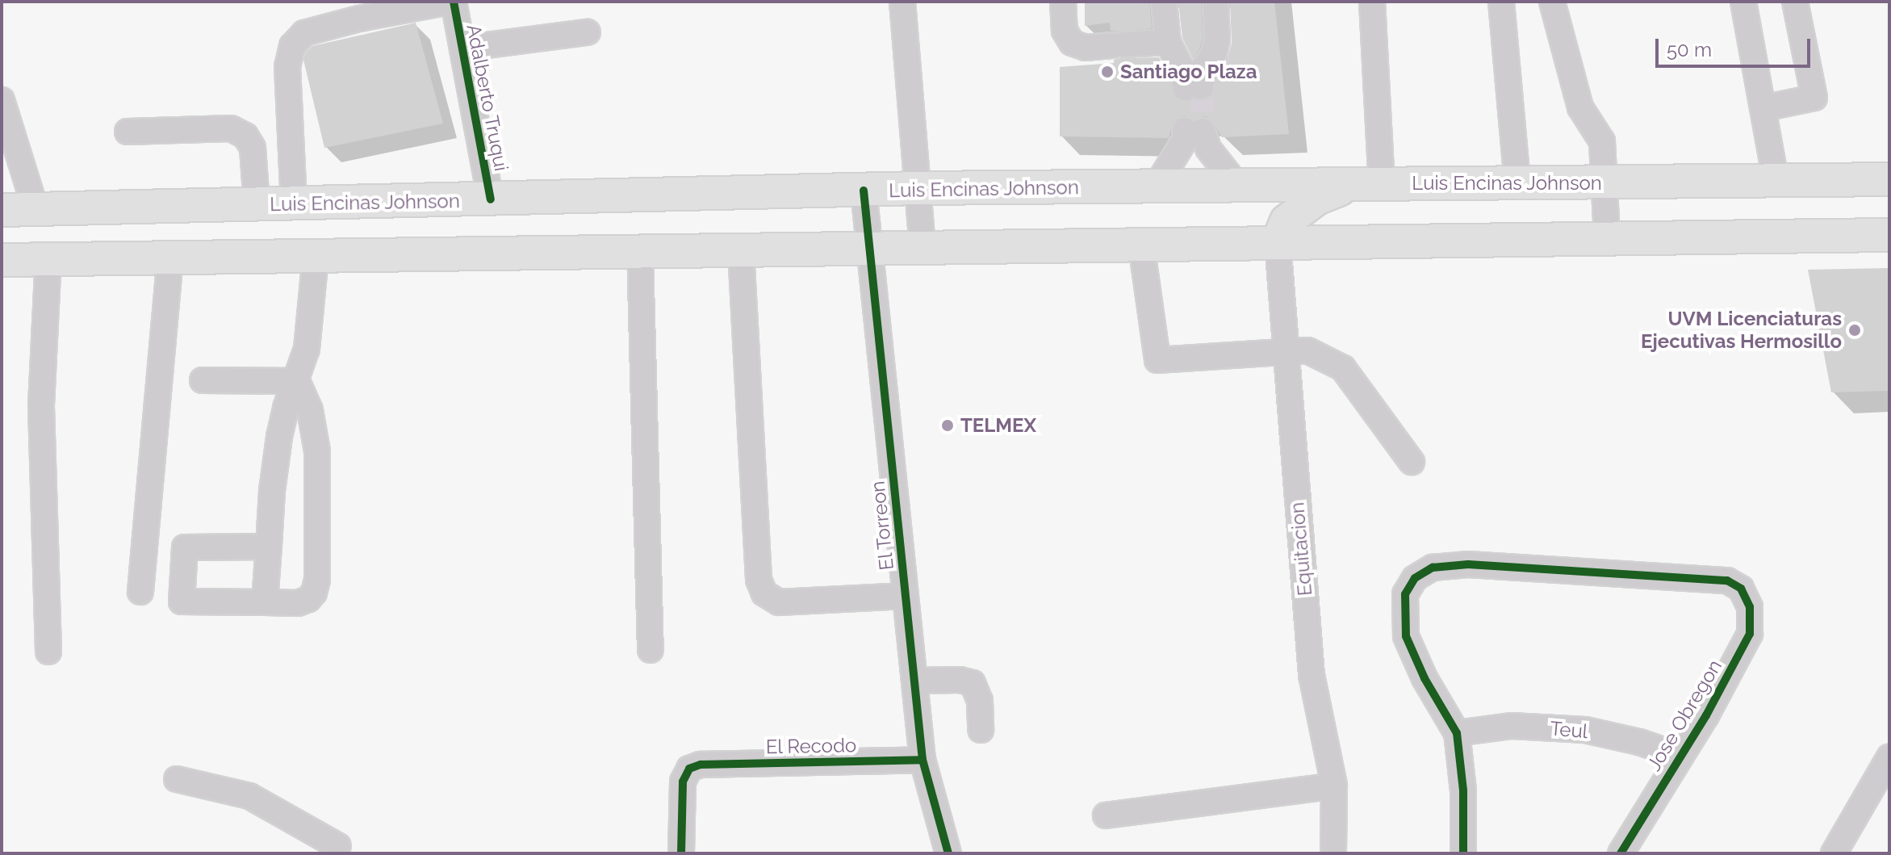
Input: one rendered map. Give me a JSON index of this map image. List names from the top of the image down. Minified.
{"streets":{"main road":["Luis Encinas Johnson"],"street":["Adalberto Truqui","El Torreon","Equitacion","Jose Obregon","Teul","El Recodo"]},"crossings":[["Adalberto Truqui","Luis Encinas Johnson"],["Luis Encinas Johnson","El Torreon"],["El Torreon","El Recodo"],["Jose Obregon","Teul"]],"places":["Santiago Plaza","UVM Licenciaturas Ejecutivas Hermosillo","TELMEX"],"scale_bar":"50 m"}
